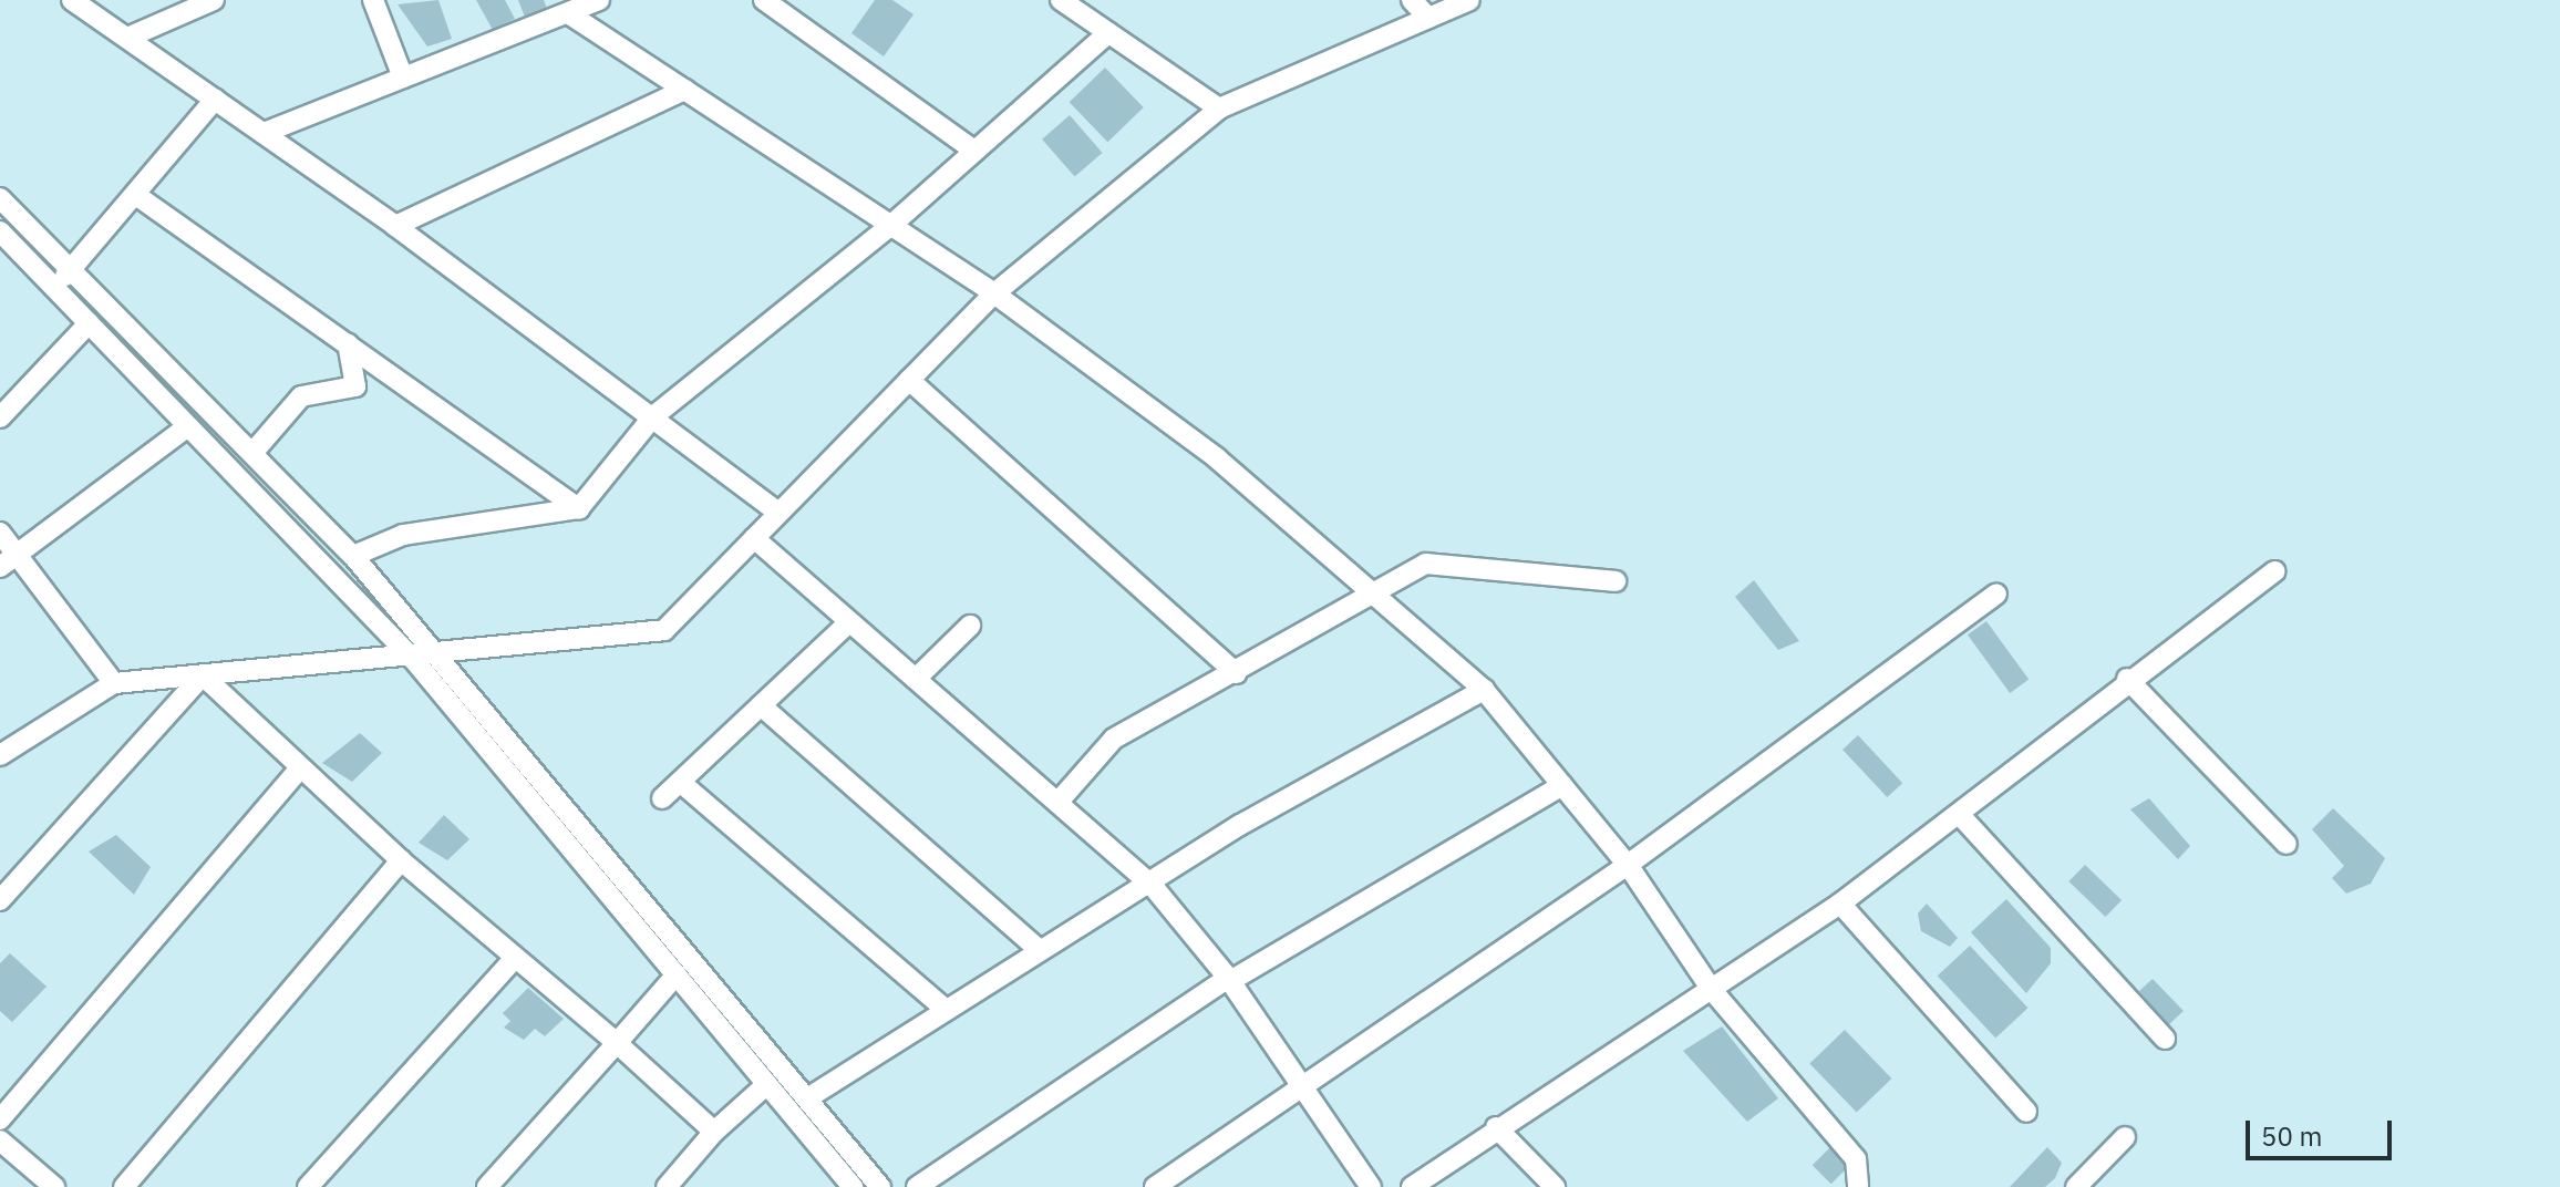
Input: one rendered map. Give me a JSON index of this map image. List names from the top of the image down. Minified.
{"scale_bar":"50 m"}
